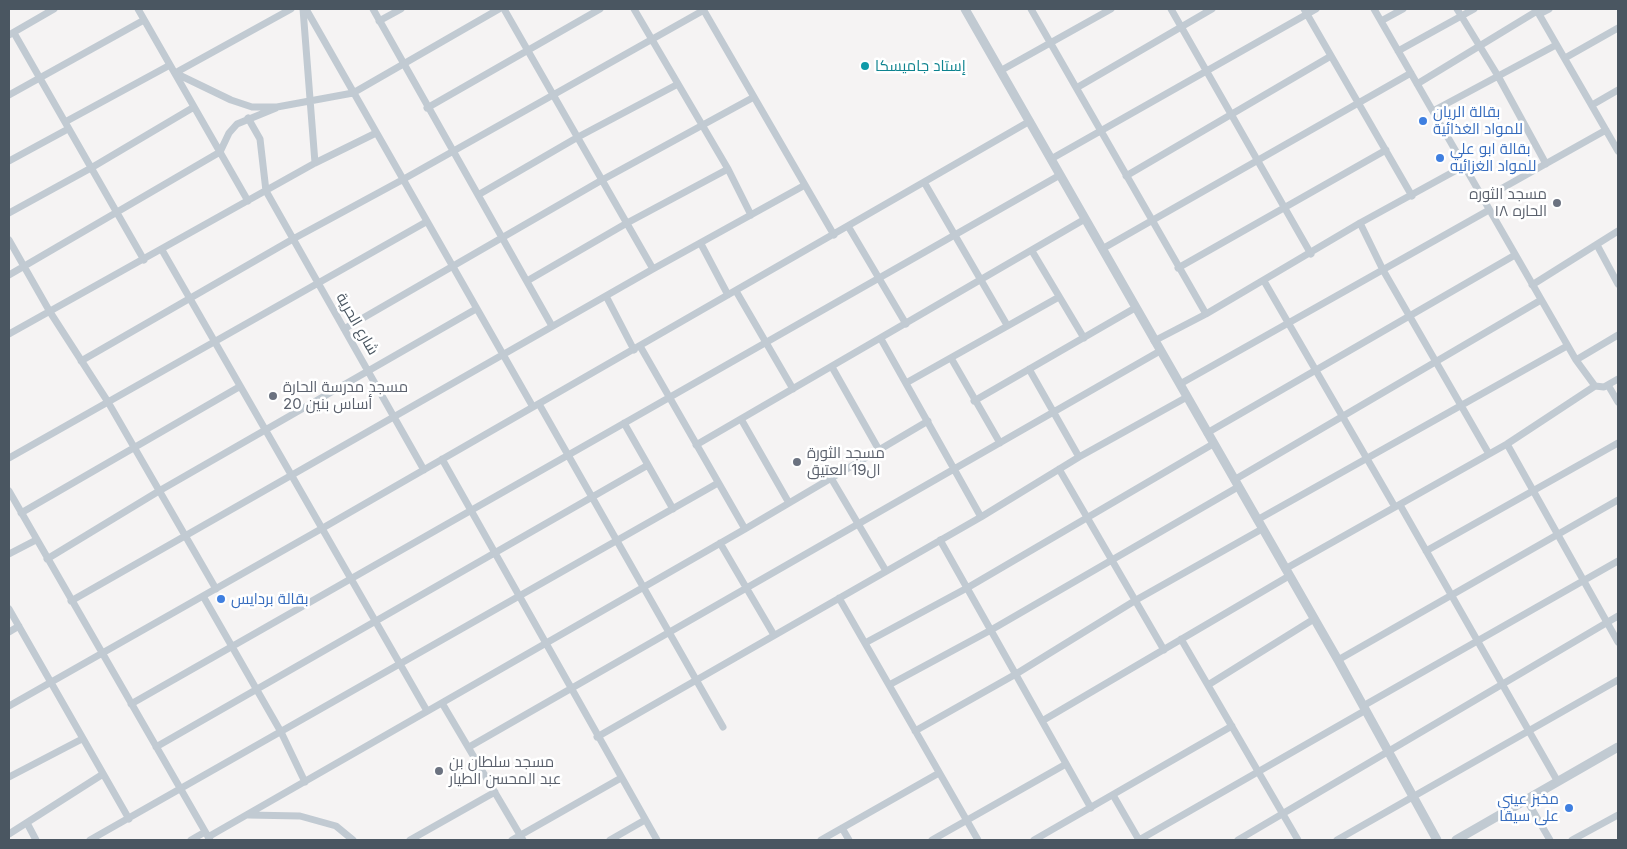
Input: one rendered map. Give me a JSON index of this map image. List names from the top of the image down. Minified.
{"streets":{"street":["شارع الحرية"]},"places":["إستاد جاميسكا","بقالة الريان للمواد الغذائية","بقالة ابو علي للمواد الغزائيه","مسجد الثوره الحاره ١٨","مسجد مدرسة الحارة 20 أساس بنين","مسجد الثورة ال19 العتيق","بقالة بردايس","مسجد سلطان بن عبد المحسن الطيار","مخبز عيني على سيقا"]}
